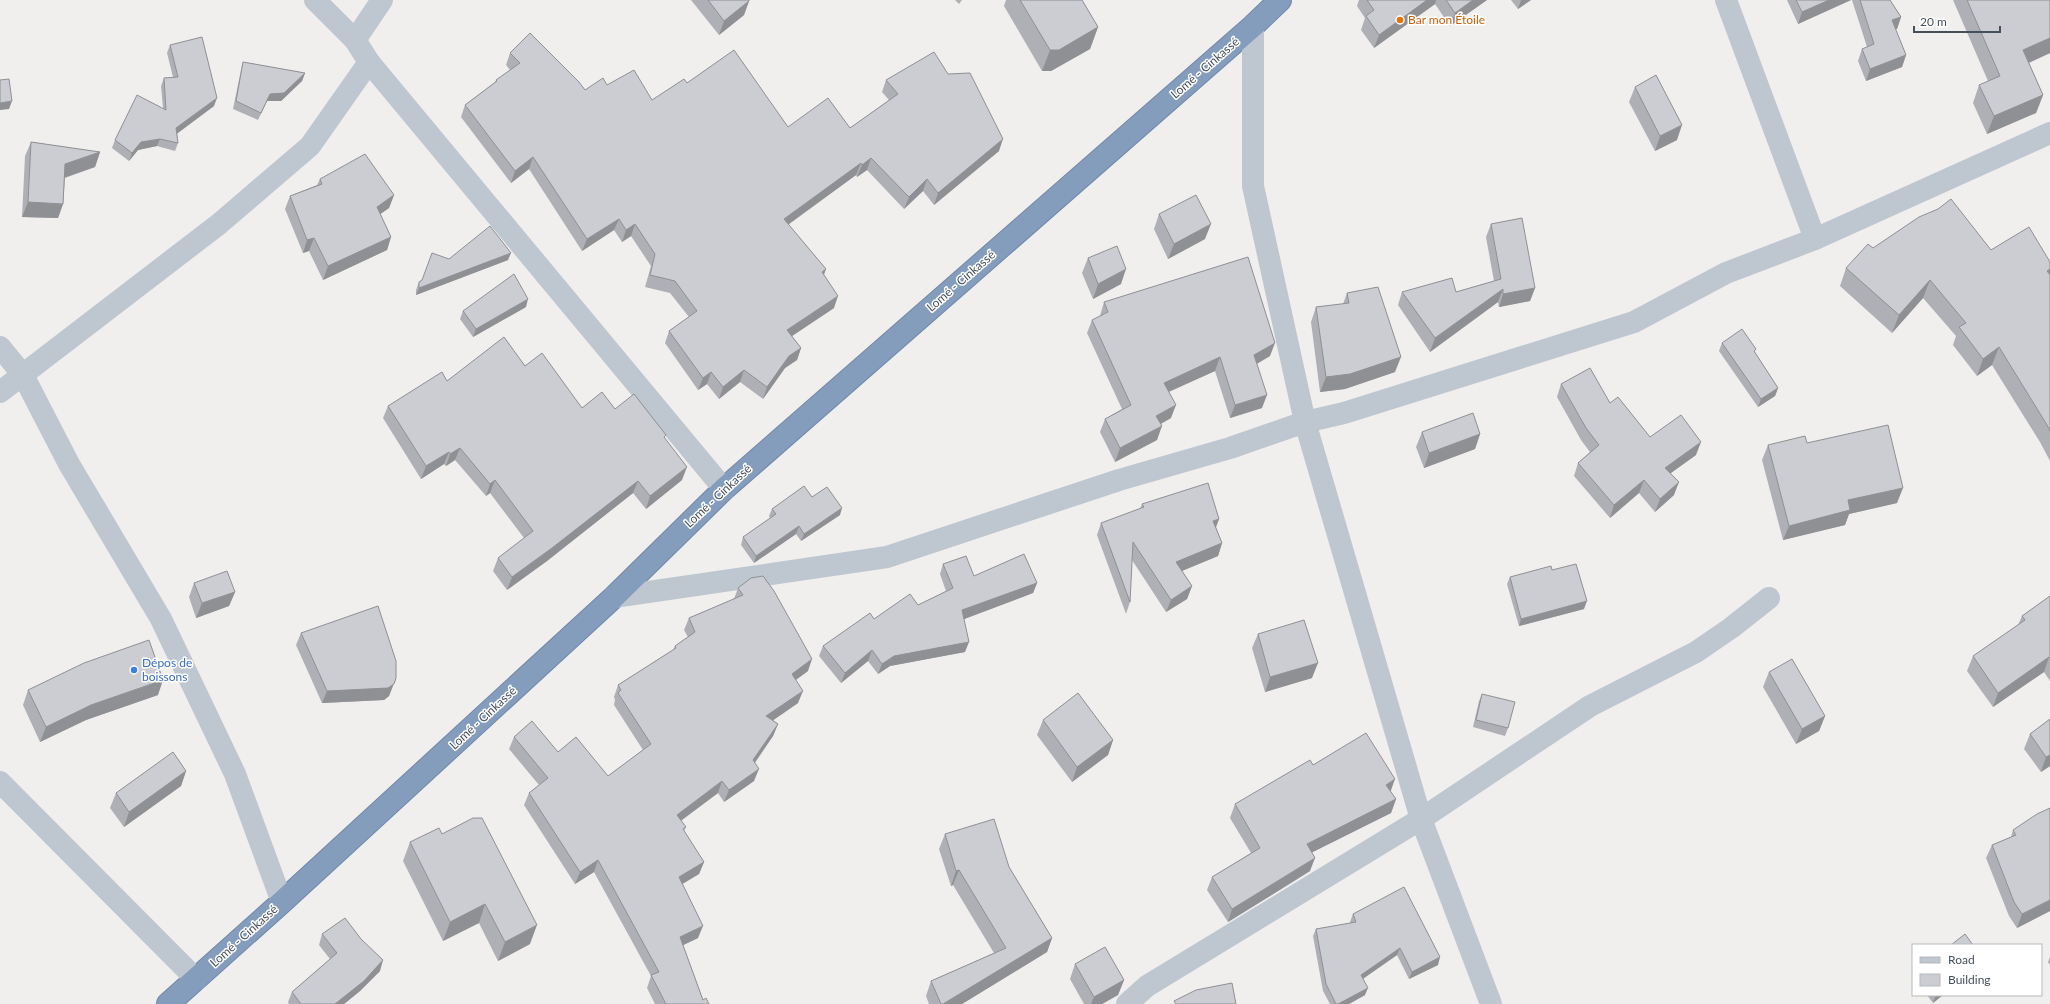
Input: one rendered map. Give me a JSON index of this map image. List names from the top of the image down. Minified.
{"streets":{"highway":["Lomé - Cinkassé"]},"places":["Bar mon Étoile","Dépos de boissons"],"legend":["Road","Building"],"scale_bar":"20 m"}
